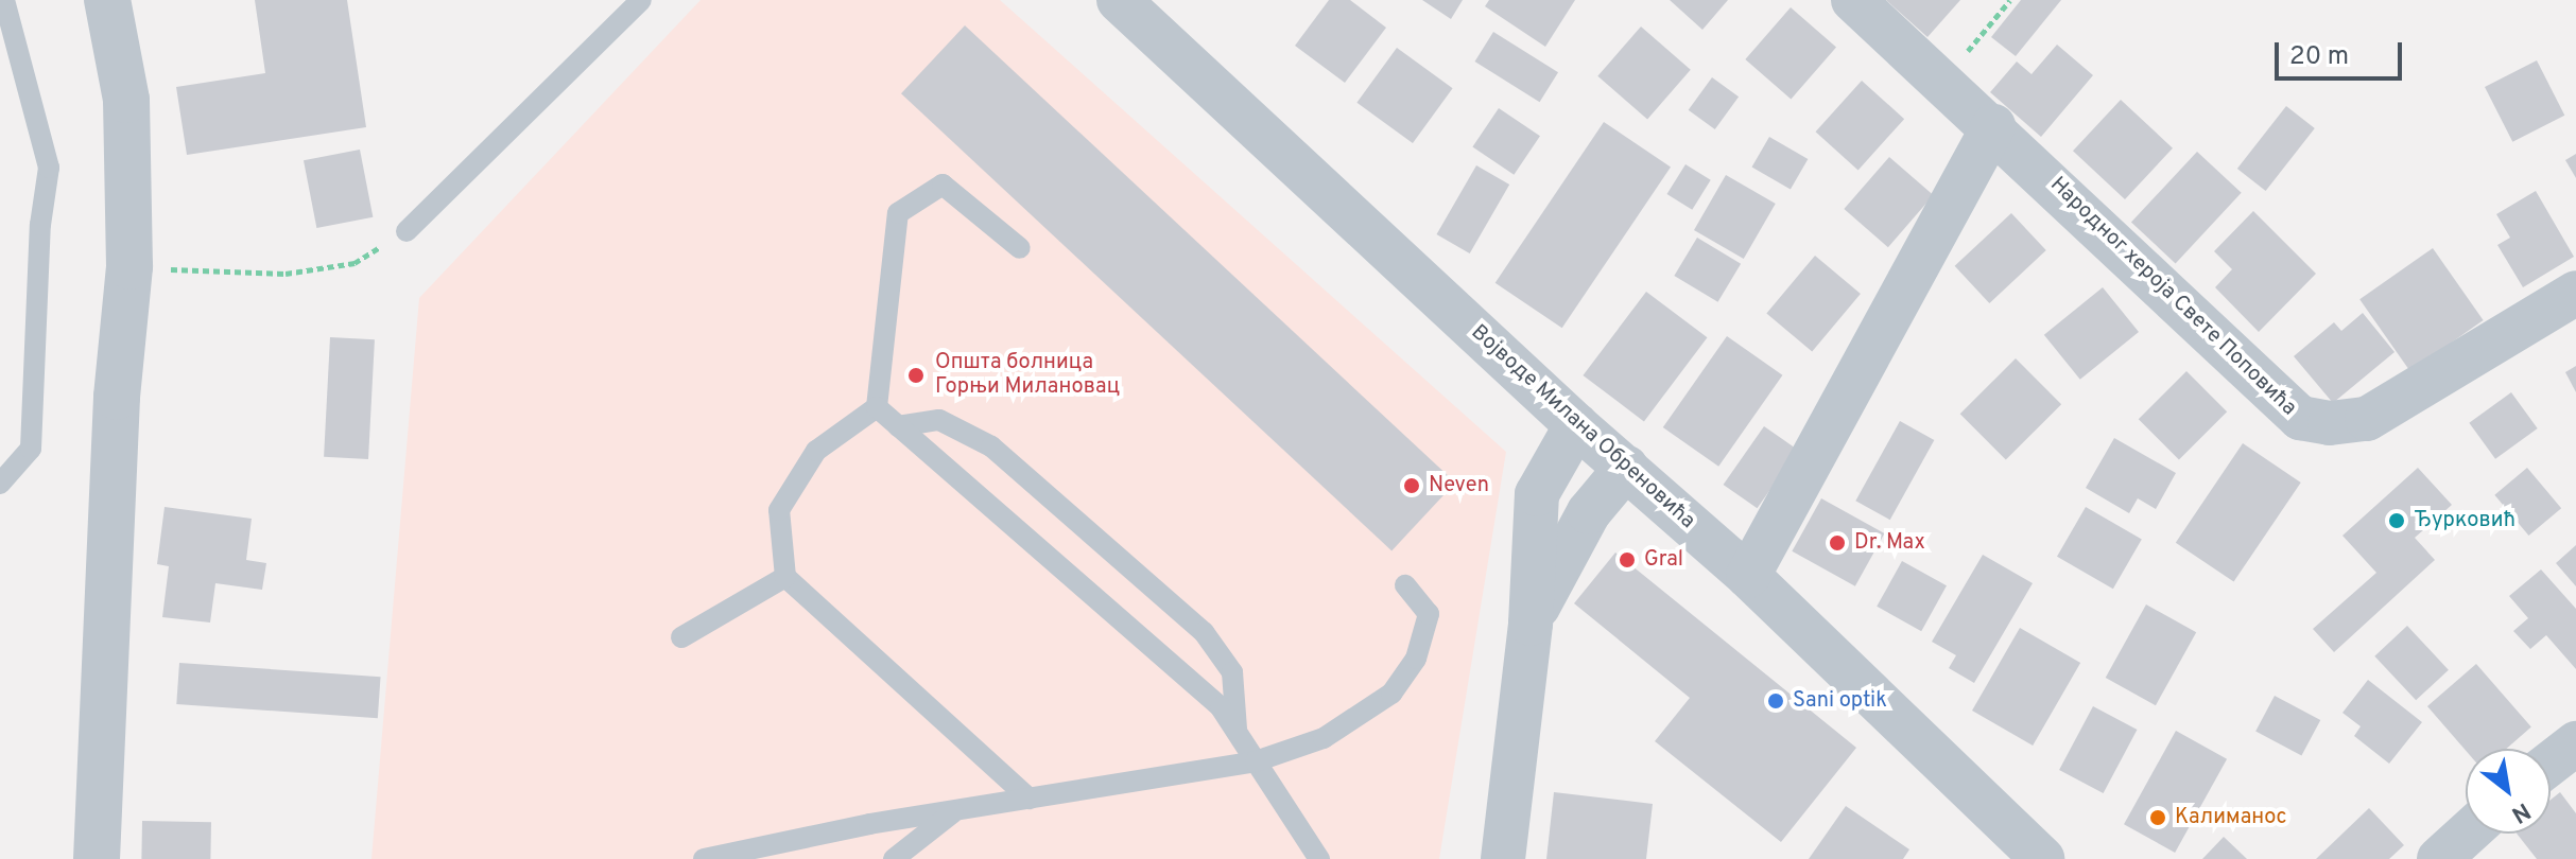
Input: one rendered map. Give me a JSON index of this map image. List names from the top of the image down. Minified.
{"streets":{"street":["Народног хероја Свете Поповића","Војводе Милана Обреновића"]},"places":["Општа болница Горњи Милановац","Neven","Ђурковић","Dr. Max","Gral","Sani optik","Калиманос"],"scale_bar":"20 m","north":"bottom right"}
